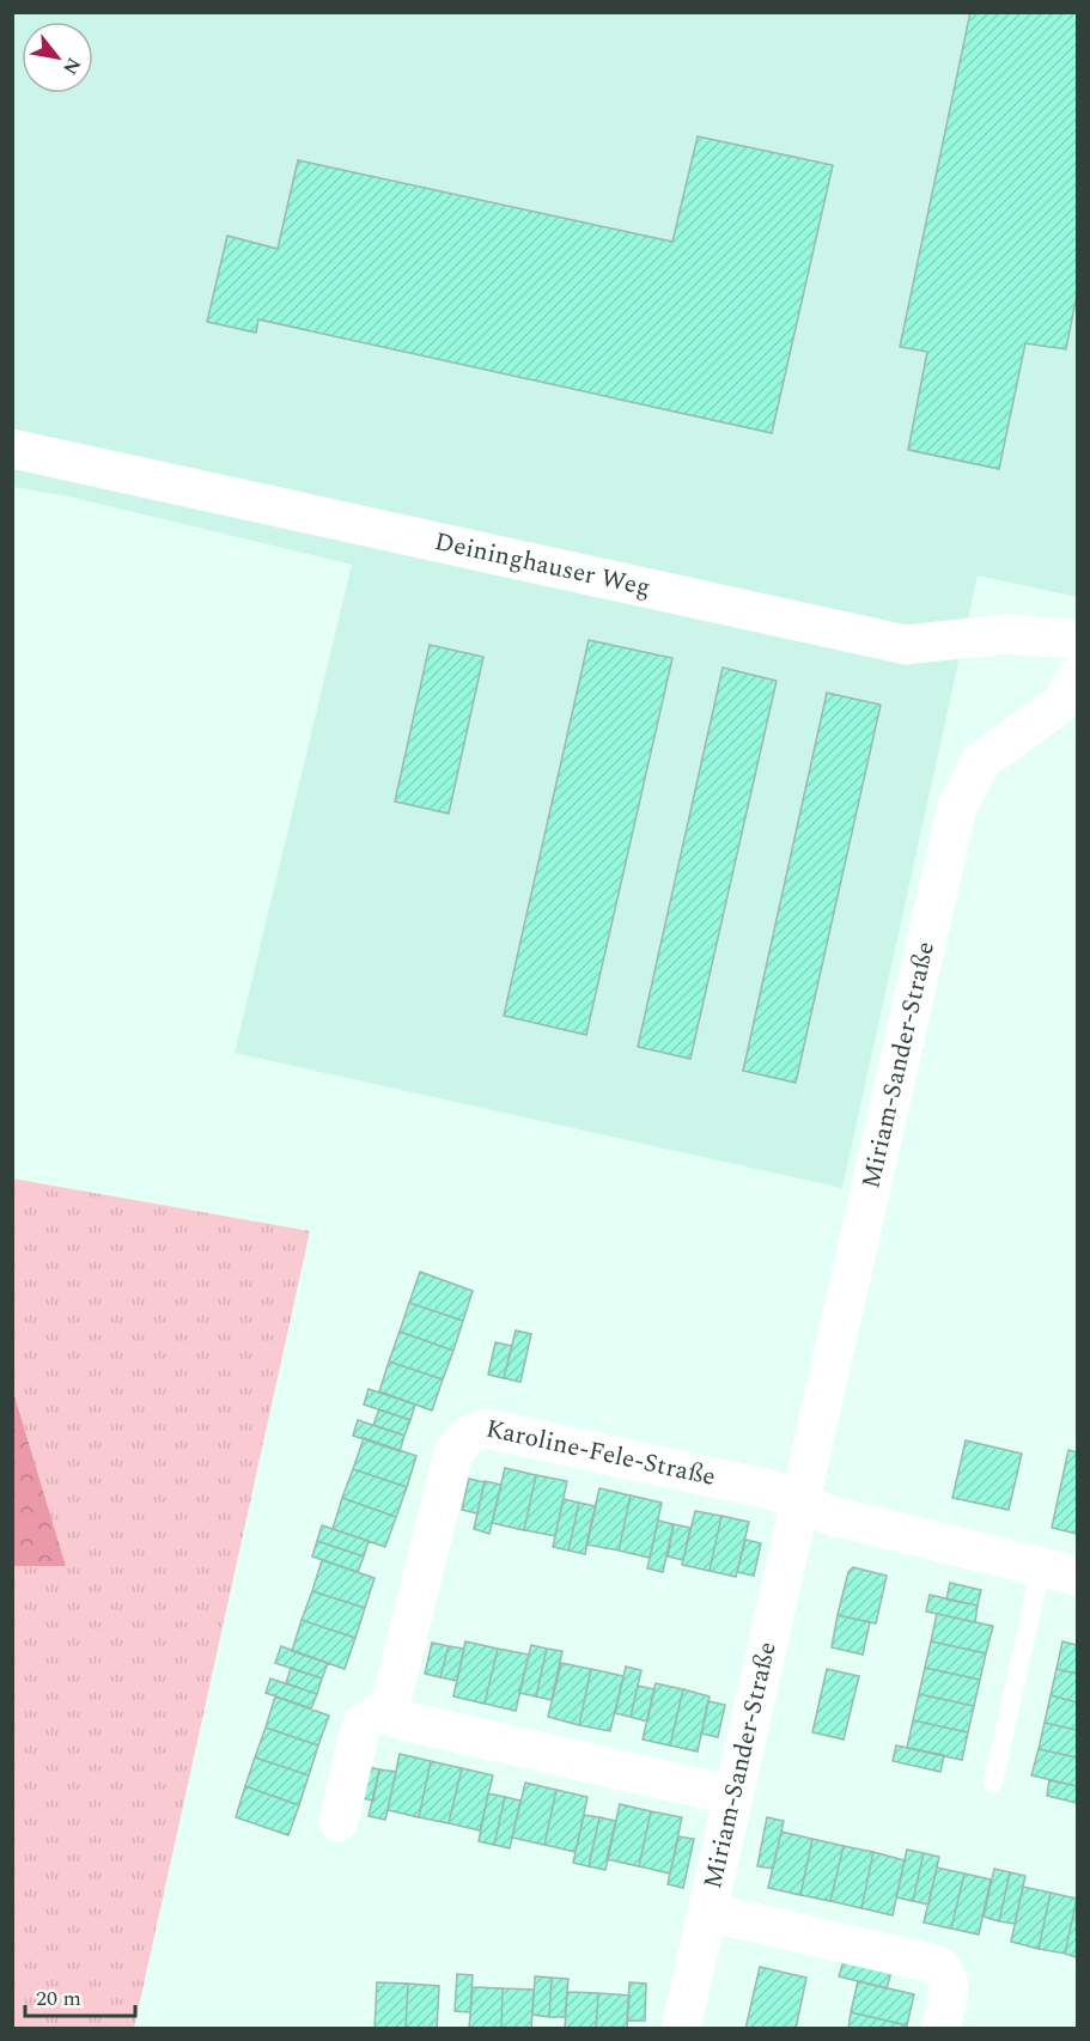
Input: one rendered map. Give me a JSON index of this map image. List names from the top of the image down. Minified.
{"streets":{"street":["Deininghauser Weg","Miriam-Sander-Straße","Karoline-Fele-Straße"]},"crossings":[["Miriam-Sander-Straße","Karoline-Fele-Straße"]],"scale_bar":"20 m","north":"bottom right"}
